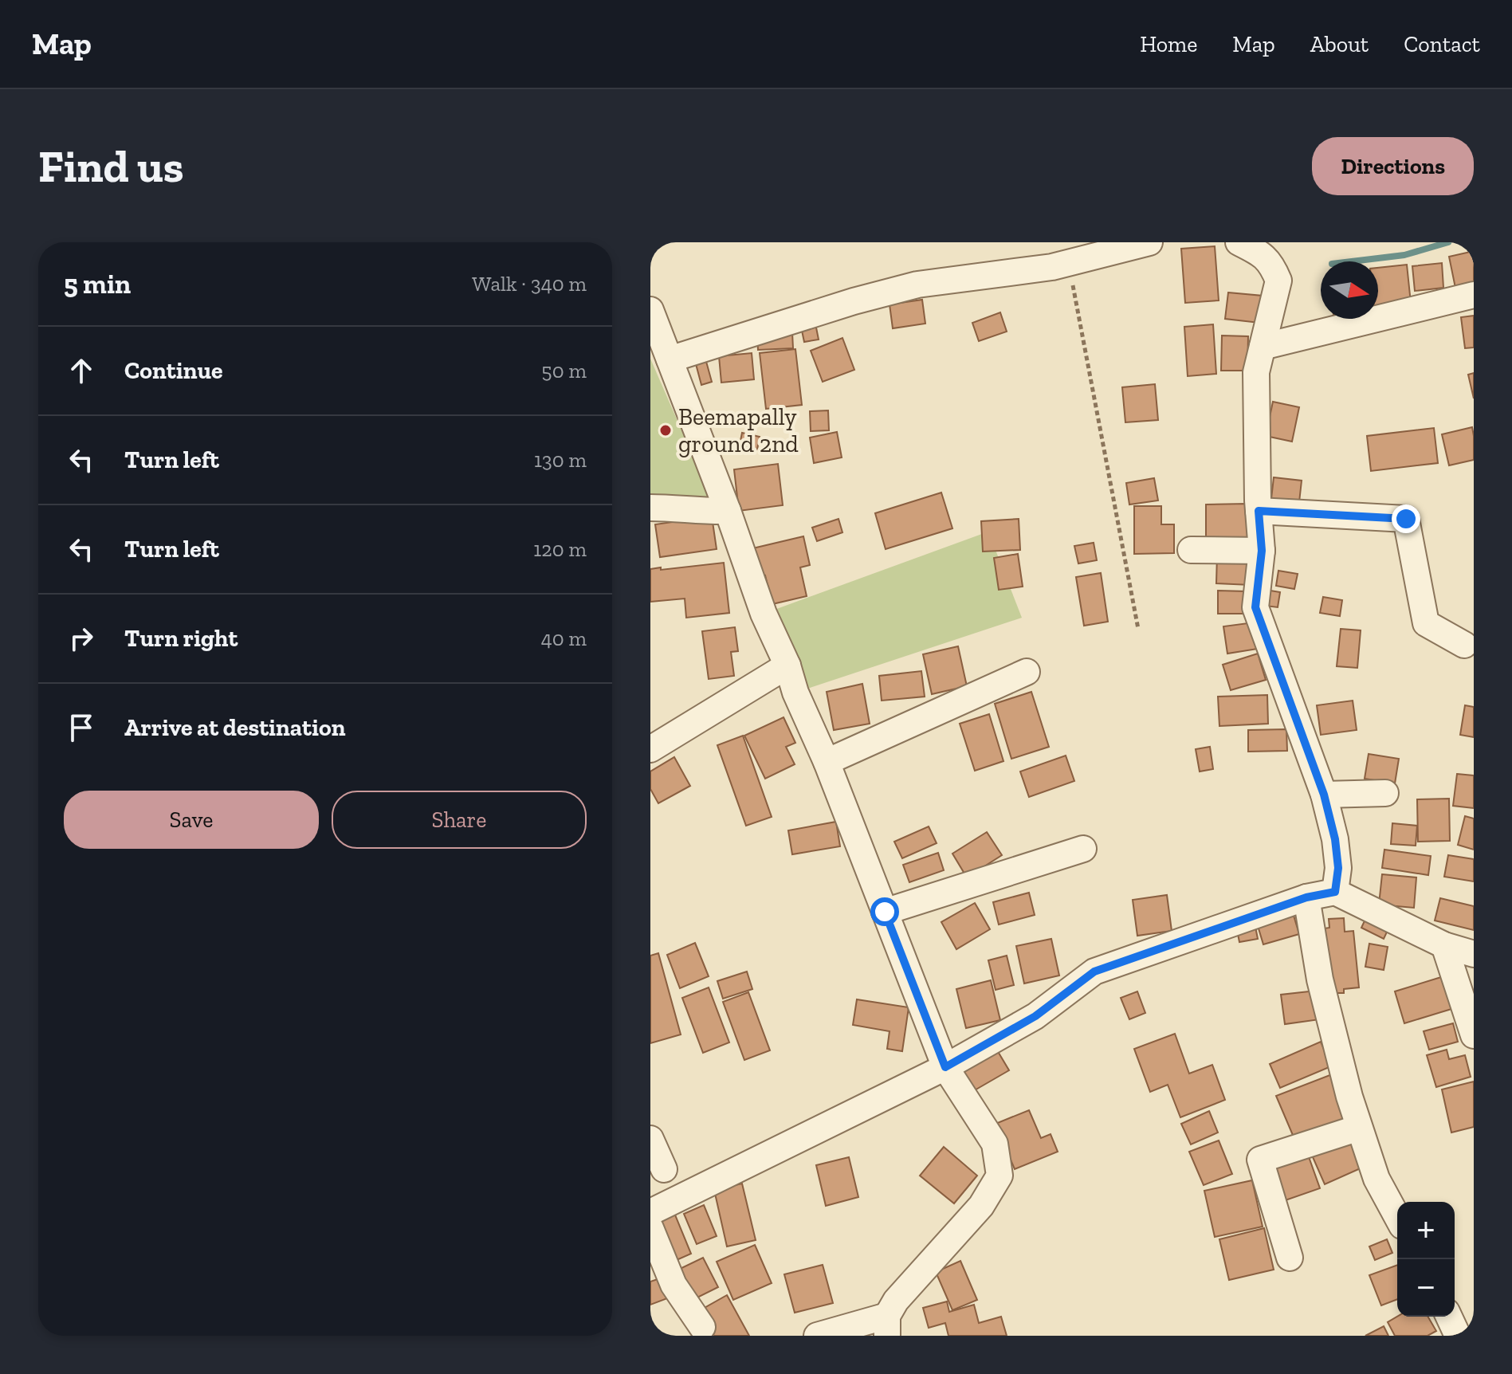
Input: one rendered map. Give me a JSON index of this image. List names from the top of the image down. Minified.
{"places":["Beemapally ground 2nd"],"north":"right","page":{"header":"Map","nav":["Home","Map","About","Contact"],"buttons":["Directions",["Save","Share"]],"title":"Find us","heading":["5 min","Walk · 340 m"],"list":[["Continue","50 m"],["Turn left","130 m"],["Turn left","120 m"],["Turn right","40 m"],"Arrive at destination"],"map_buttons":["+","−"]}}
